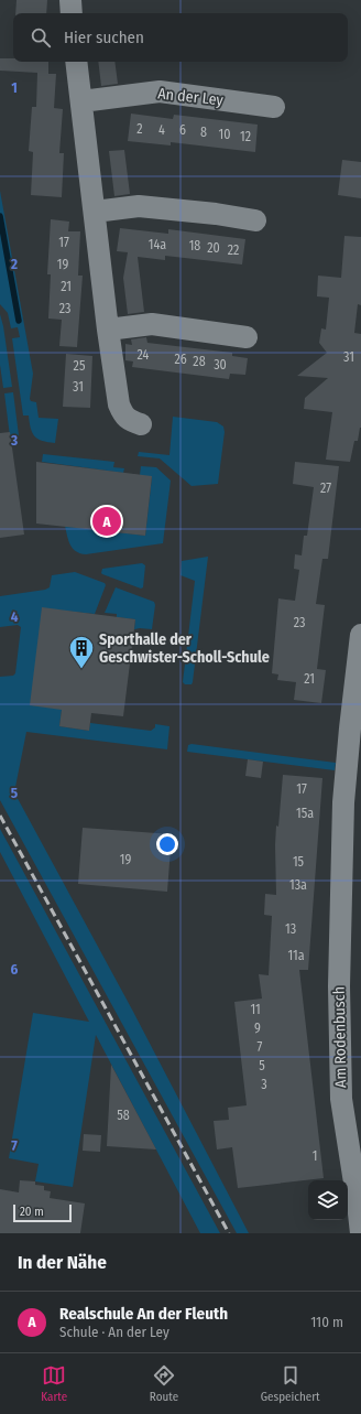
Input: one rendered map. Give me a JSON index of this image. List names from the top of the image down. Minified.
{"streets":{"street":["An der Ley","Am Rodenbusch"]},"places":{"building":["Sporthalle der Geschwister-Scholl-Schule"]},"house_numbers":["2","4","6","8","10","12","17","14a","18","20","22","19","21","23","24","31","26","28","30","25","31","27","23","21","17","15a","19","15","13a","13","11a","11","9","7","5","3","58","1"],"scale_bar":"20 m","page":{"search":"Hier suchen","pins":"A","scale":"20 m","heading":"In der Nähe","list":[{"mark":"A","name":"Realschule An der Fleuth","note":"Schule · An der Ley","value":"110 m"}],"nav":["Karte","Route","Gespeichert"]},"grid":{"rows":["1","2","3","4","5","6","7"]}}
